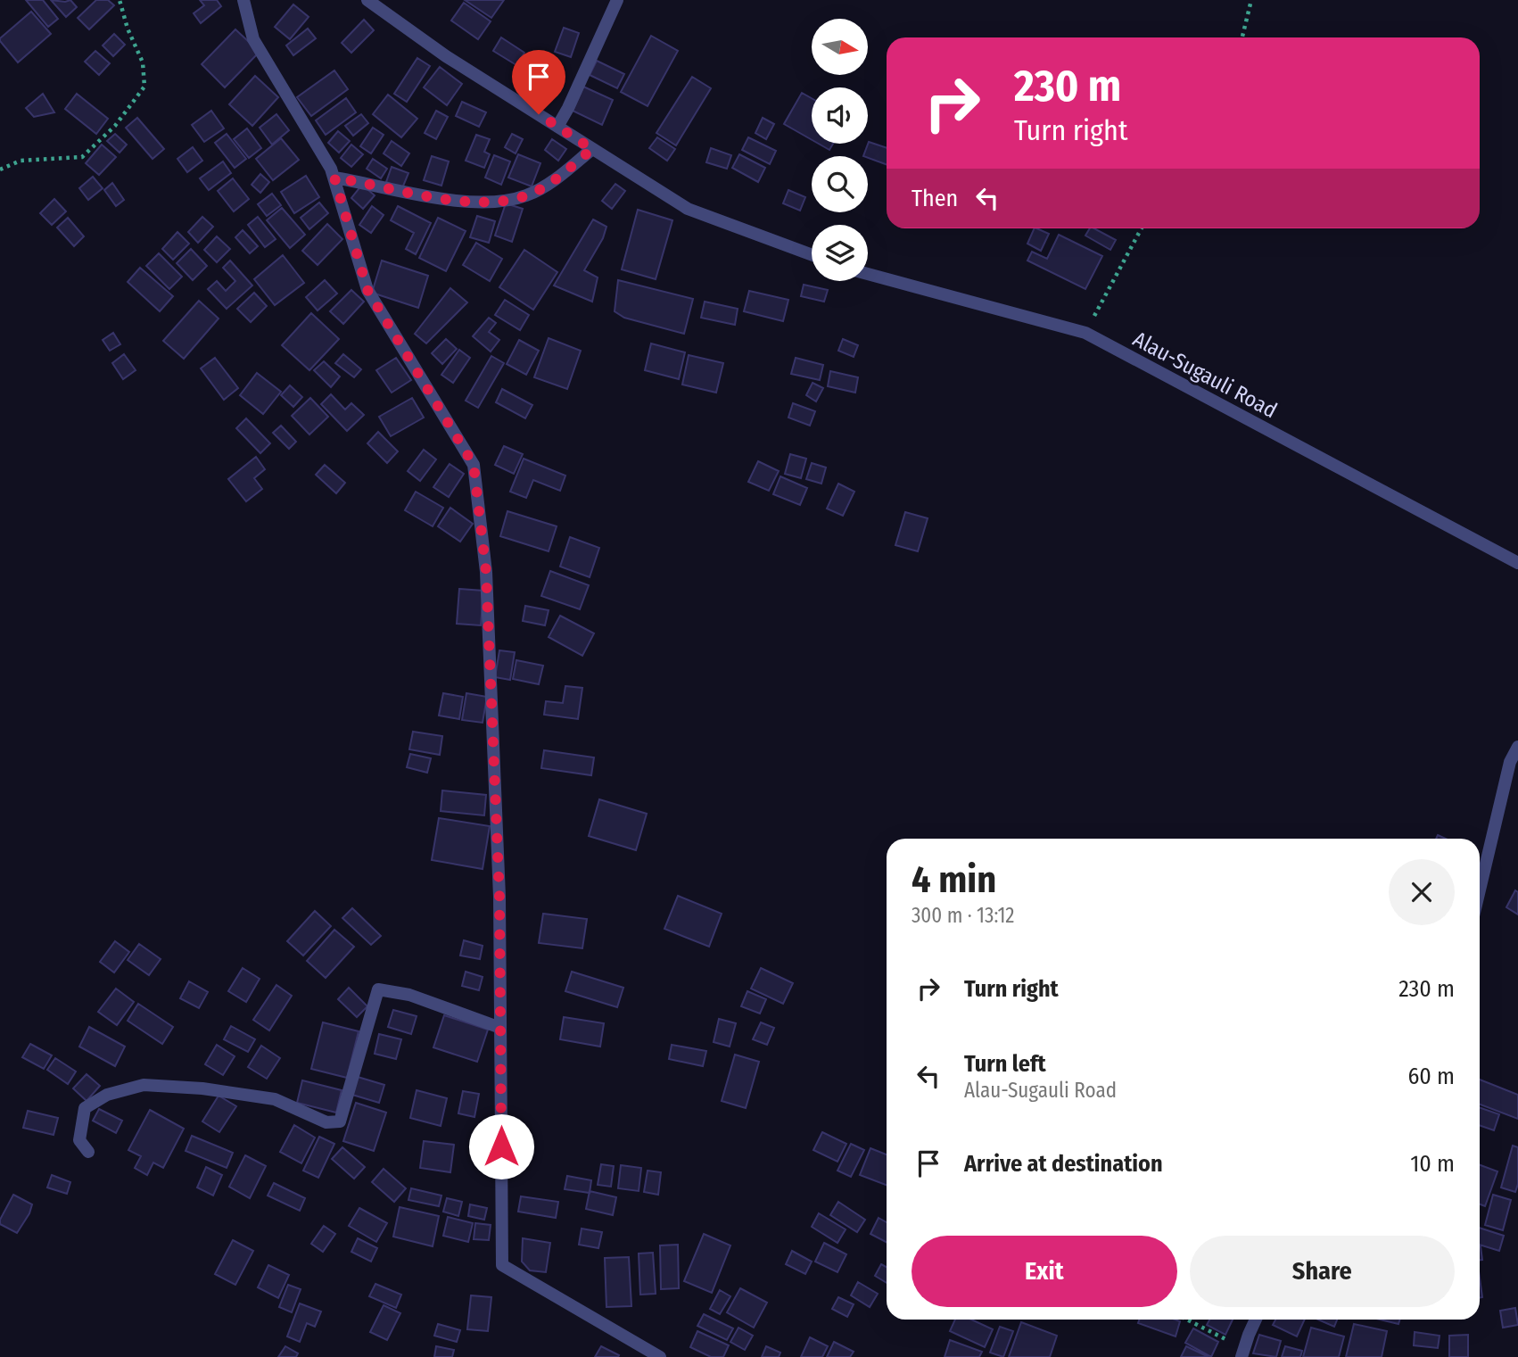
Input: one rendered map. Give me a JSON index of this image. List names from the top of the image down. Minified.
{"streets":{"street":["Alau-Sugauli Road"]},"north":"right","page":{"turn":["230 m","Turn right"],"then":"Then","heading":["4 min","300 m · 13:12"],"list":[{"name":"Turn right","value":"230 m"},{"name":"Turn left","note":"Alau-Sugauli Road","value":"60 m"},{"name":"Arrive at destination","value":"10 m"}],"buttons":["Exit","Share"]}}
